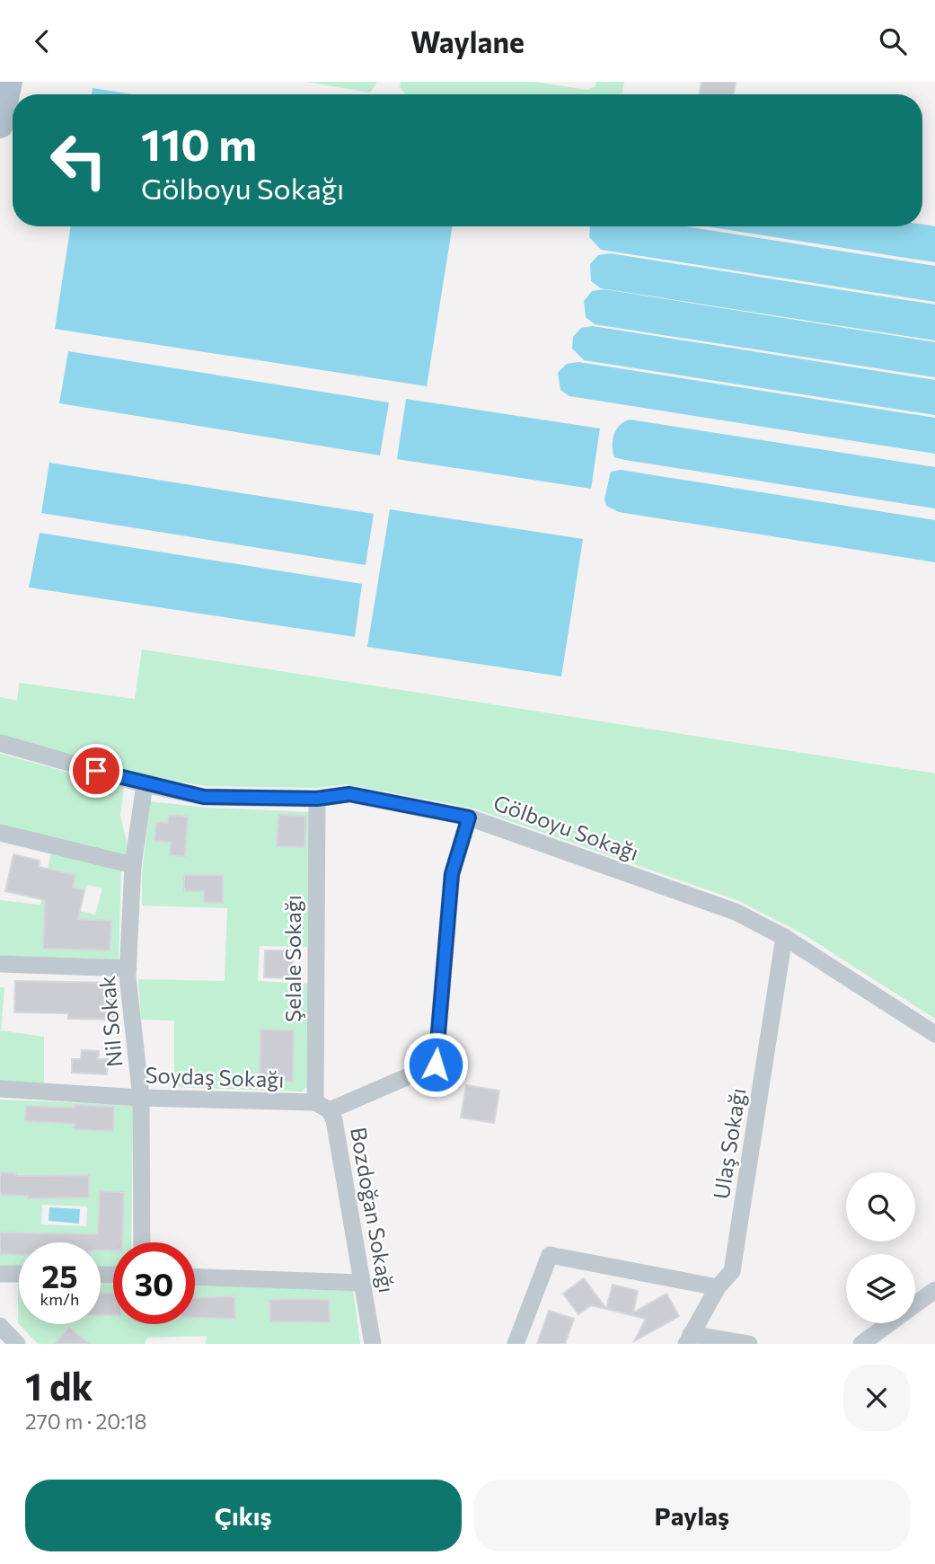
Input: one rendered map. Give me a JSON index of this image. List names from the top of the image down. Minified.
{"streets":{"street":["Gölboyu Sokağı","Şelale Sokağı","Nil Sokak","Soydaş Sokağı","Ulaş Sokağı","Bozdoğan Sokağı"]},"crossings":[["Gölboyu Sokağı","Şelale Sokağı"],["Gölboyu Sokağı","Nil Sokak"],["Gölboyu Sokağı","Ulaş Sokağı"],["Gölboyu Sokağı","Bozdoğan Sokağı"],["Şelale Sokağı","Soydaş Sokağı"],["Şelale Sokağı","Bozdoğan Sokağı"],["Nil Sokak","Soydaş Sokağı"],["Soydaş Sokağı","Bozdoğan Sokağı"]],"page":{"header":"Waylane","turn":["110 m","Gölboyu Sokağı"],"speed":"25 km/h","limit":"30","heading":["1 dk","270 m · 20:18"],"buttons":["Çıkış","Paylaş"]}}
